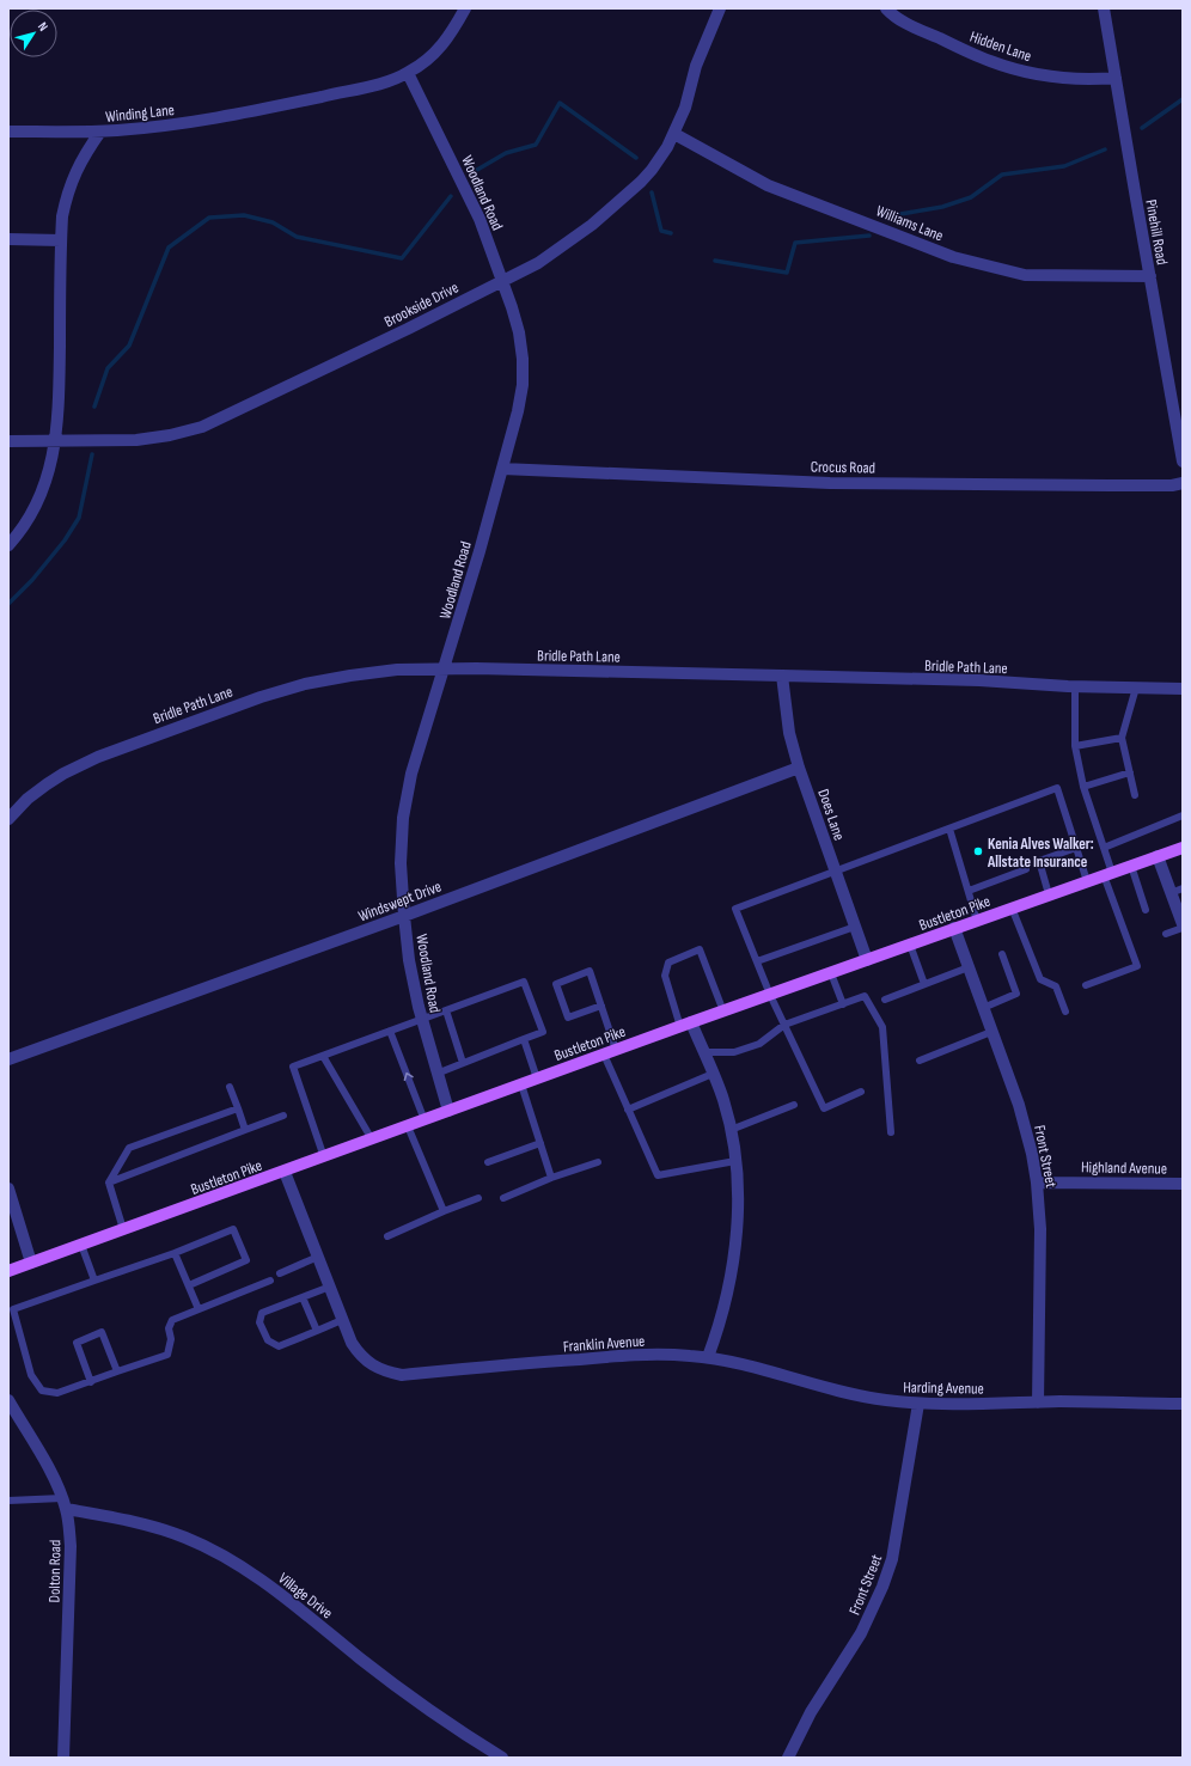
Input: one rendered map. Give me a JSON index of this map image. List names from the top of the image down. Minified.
{"streets":{"main road":["Bustleton Pike"],"street":["Hidden Lane","Winding Lane","Woodland Road","Williams Lane","Pinehill Road","Brookside Drive","Crocus Road","Bridle Path Lane","Does Lane","Windswept Drive","Front Street","Highland Avenue","Franklin Avenue","Harding Avenue","Dolton Road","Village Drive"]},"crossings":[["Hidden Lane","Pinehill Road"],["Winding Lane","Woodland Road"],["Winding Lane","Brookside Drive"],["Woodland Road","Brookside Drive"],["Woodland Road","Crocus Road"],["Woodland Road","Bridle Path Lane"],["Woodland Road","Windswept Drive"],["Woodland Road","Bustleton Pike"],["Williams Lane","Pinehill Road"],["Williams Lane","Brookside Drive"],["Bridle Path Lane","Does Lane"],["Does Lane","Windswept Drive"],["Does Lane","Bustleton Pike"],["Bustleton Pike","Front Street"],["Bustleton Pike","Franklin Avenue"],["Front Street","Highland Avenue"],["Front Street","Harding Avenue"],["Franklin Avenue","Harding Avenue"],["Dolton Road","Village Drive"]],"places":["Kenia Alves Walker: Allstate Insurance"],"north":"top right"}
